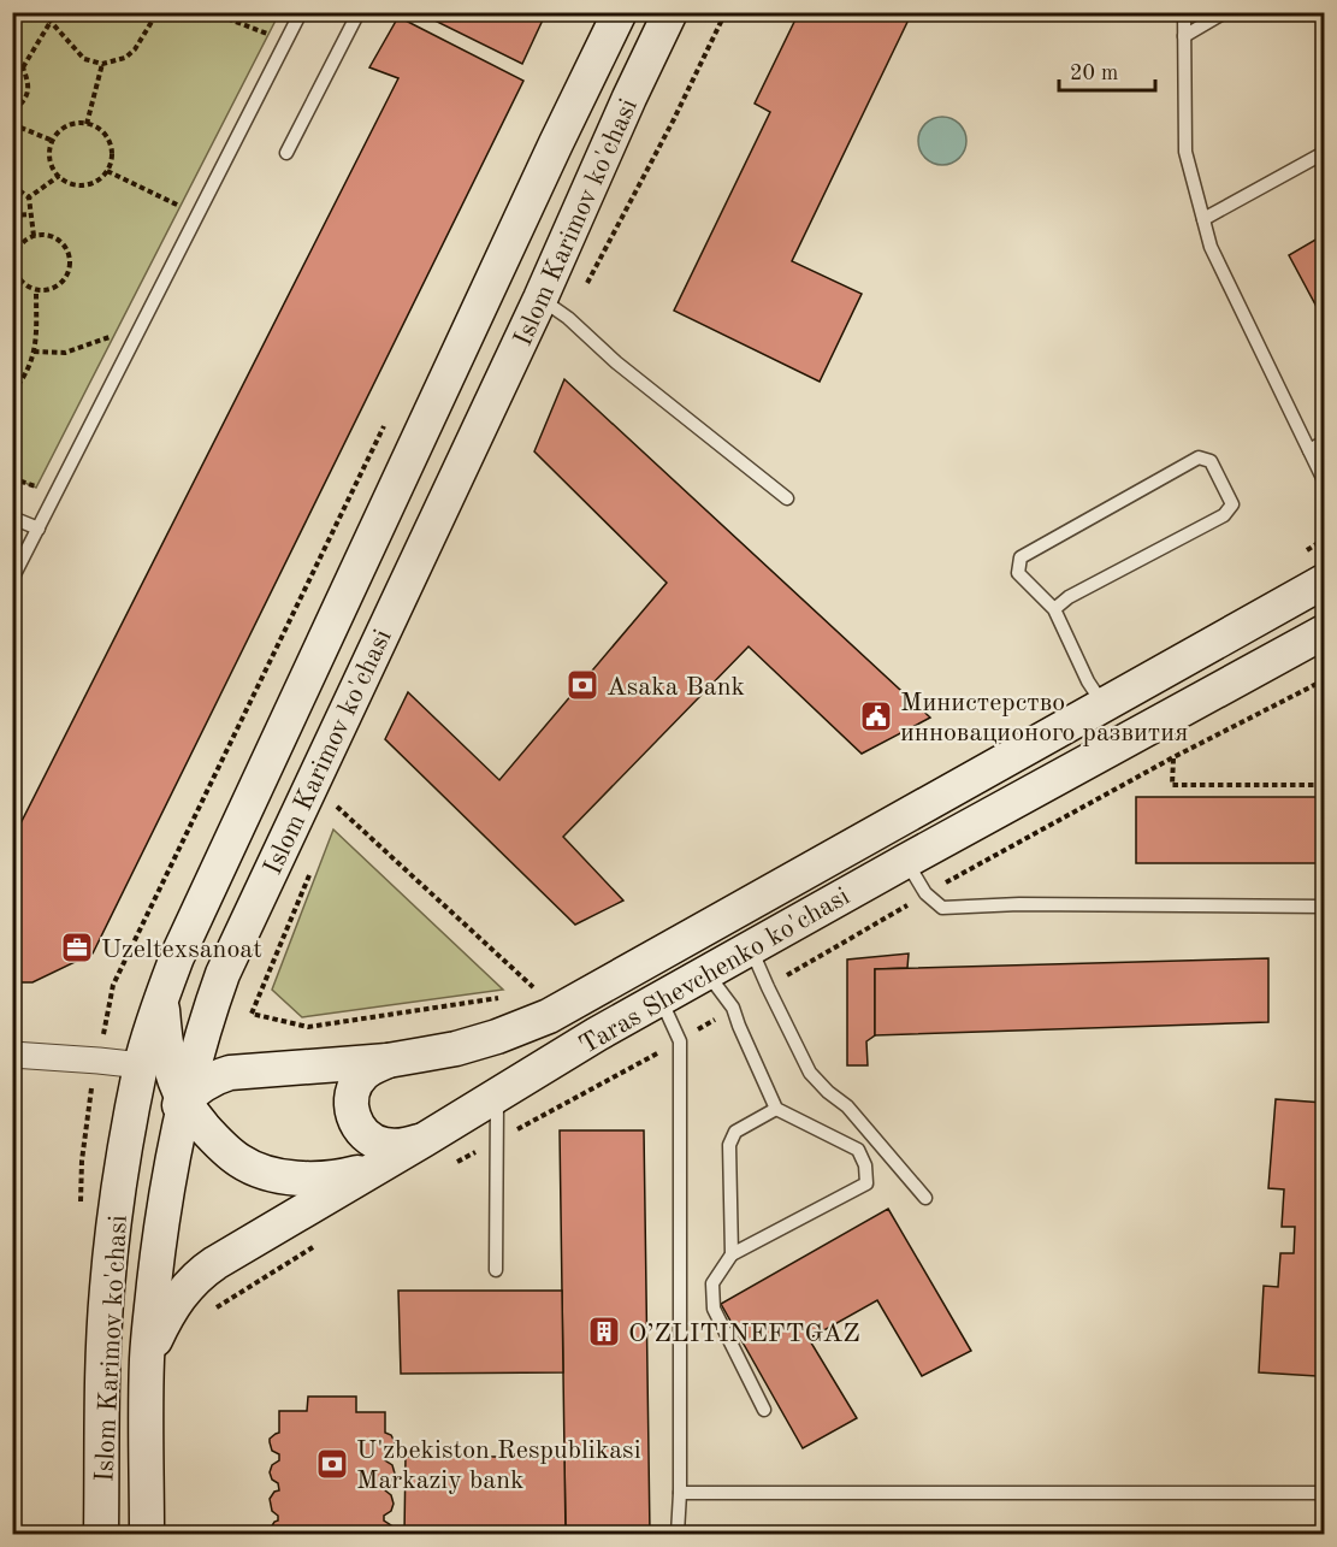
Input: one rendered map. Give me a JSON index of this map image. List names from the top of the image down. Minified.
{"streets":{"main road":["Islom Karimov ko'chasi","Taras Shevchenko ko'chasi"]},"crossings":[["Islom Karimov ko'chasi","Taras Shevchenko ko'chasi"]],"places":{"bank":["Asaka Bank","U'zbekiston Respublikasi Markaziy bank"],"public building":["Министерство инновационого развития"],"office":["Uzeltexsanoat"],"building":["O’ZLITINEFTGAZ"]},"scale_bar":"20 m"}
